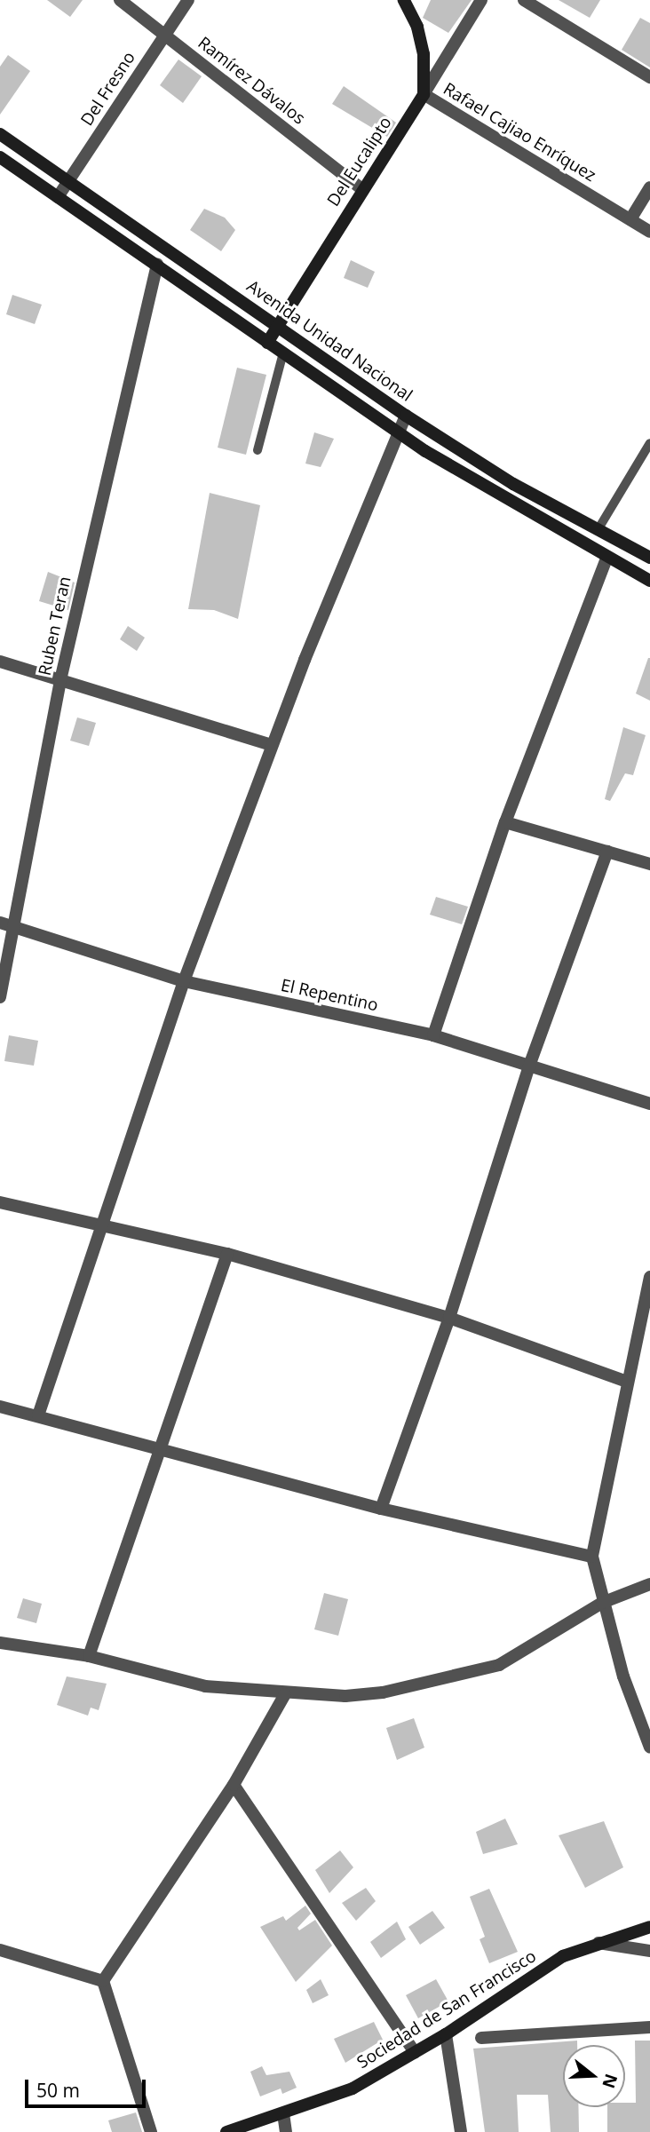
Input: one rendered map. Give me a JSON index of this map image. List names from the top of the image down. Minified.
{"streets":{"main road":["Rafael Cajiao Enríquez","Del Eucalipto","Avenida Unidad Nacional","Sociedad de San Francisco"],"street":["Ramírez Dávalos","Del Fresno","Ruben Teran","El Repentino"]},"crossings":[["Ramírez Dávalos","Del Fresno"],["Ramírez Dávalos","Del Eucalipto"],["Del Fresno","Avenida Unidad Nacional"],["Rafael Cajiao Enríquez","Del Eucalipto"],["Del Eucalipto","Avenida Unidad Nacional"],["Avenida Unidad Nacional","Ruben Teran"],["Ruben Teran","El Repentino"]],"scale_bar":"50 m","north":"right"}
